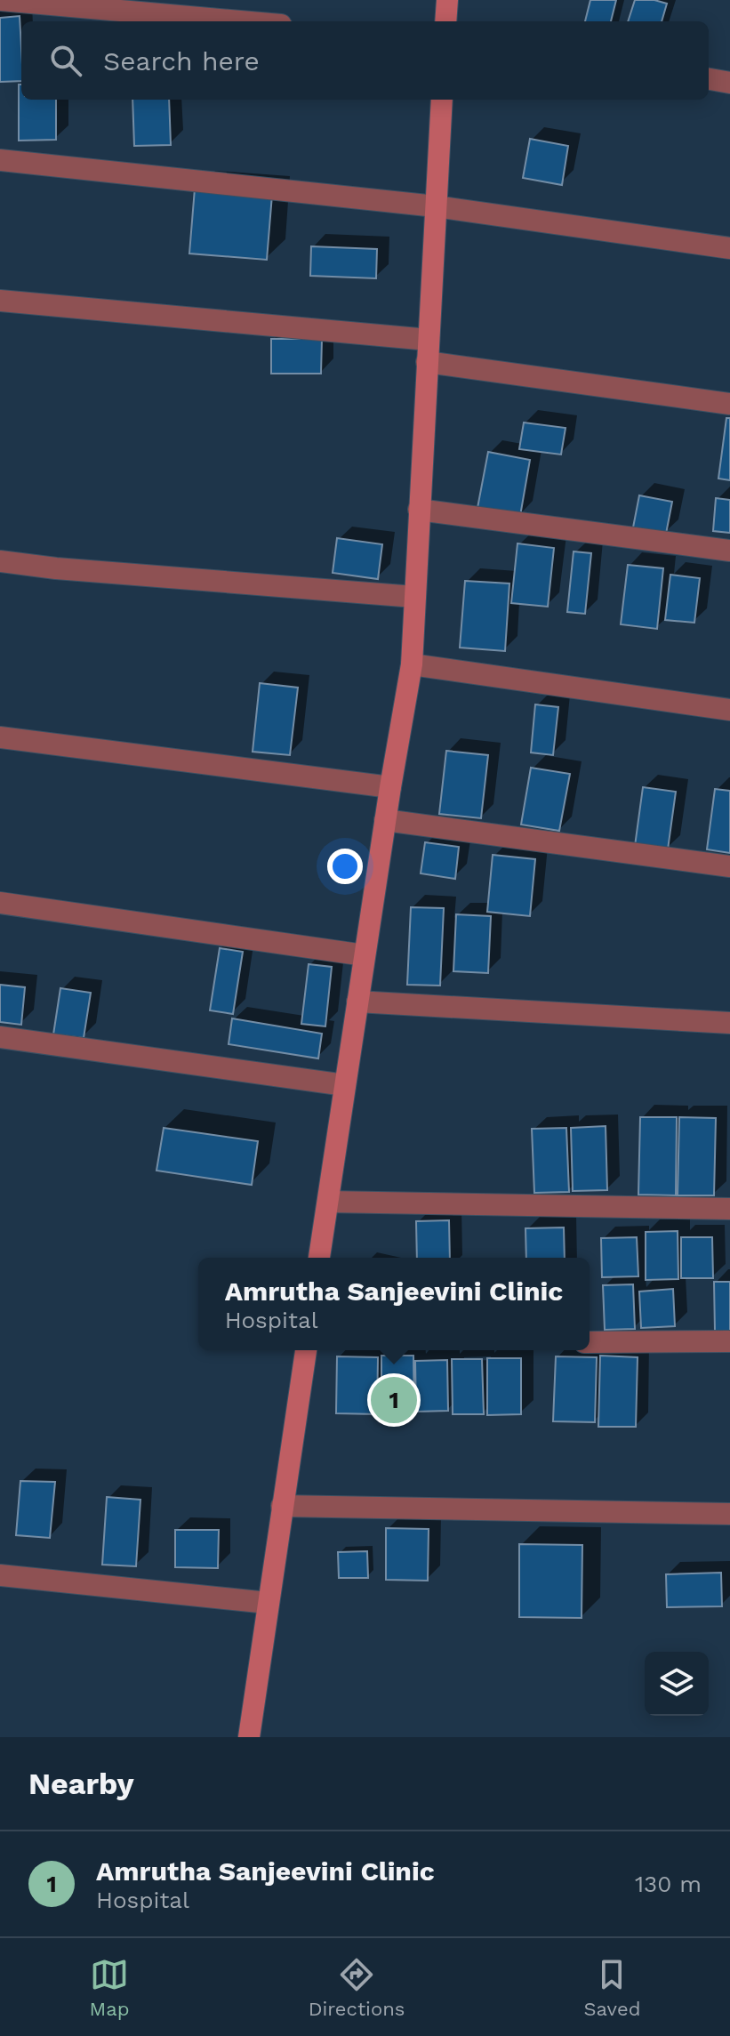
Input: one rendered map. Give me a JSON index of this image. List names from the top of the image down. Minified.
{"page":{"search":"Search here","popup":["Amrutha Sanjeevini Clinic","Hospital"],"pins":"1","heading":"Nearby","list":[{"mark":"1","name":"Amrutha Sanjeevini Clinic","note":"Hospital","value":"130 m"}],"nav":["Map","Directions","Saved"]}}
